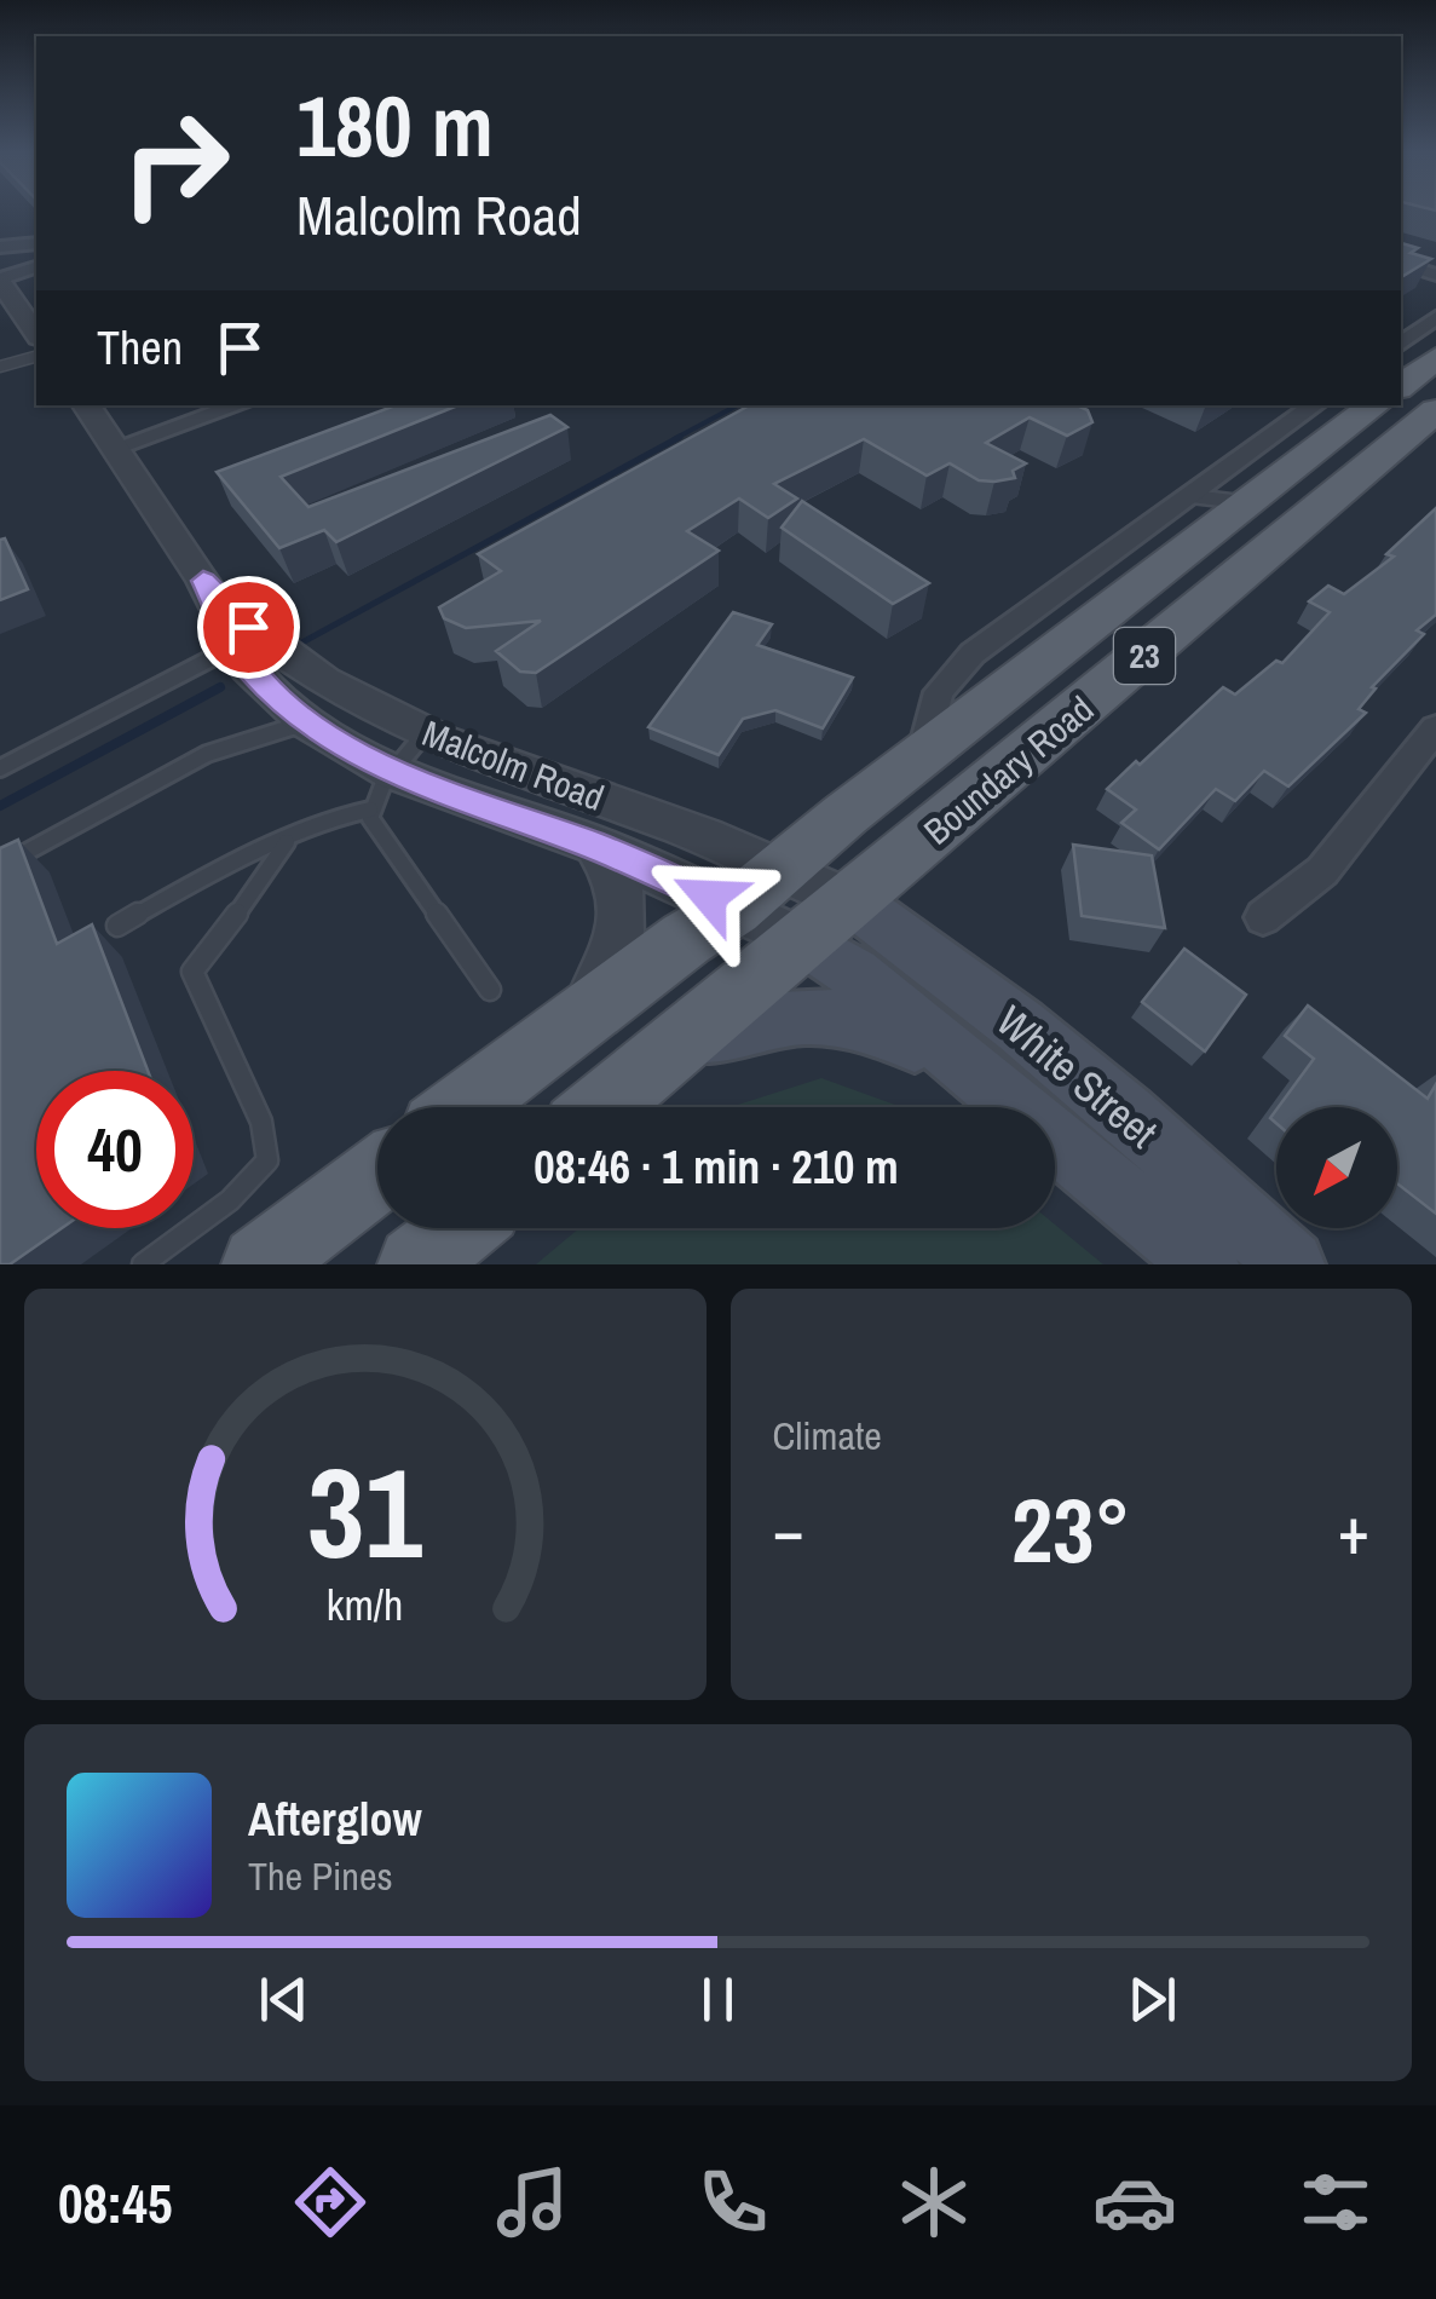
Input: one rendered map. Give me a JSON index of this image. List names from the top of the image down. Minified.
{"streets":{"main road":["23","Boundary Road","White Street"],"street":["Malcolm Road"]},"crossings":[["Malcolm Road","Boundary Road"],["Malcolm Road","White Street"],["Boundary Road","White Street"]],"north":"bottom left","page":{"turn":["180 m","Malcolm Road"],"then":"Then","limit":"40","trip":"08:46 · 1 min · 210 m","tile":"Climate","heat":["−","23°","+"],"song":["Afterglow","The Pines"],"tabs":"08:45","gauge":["31","km/h"]}}
